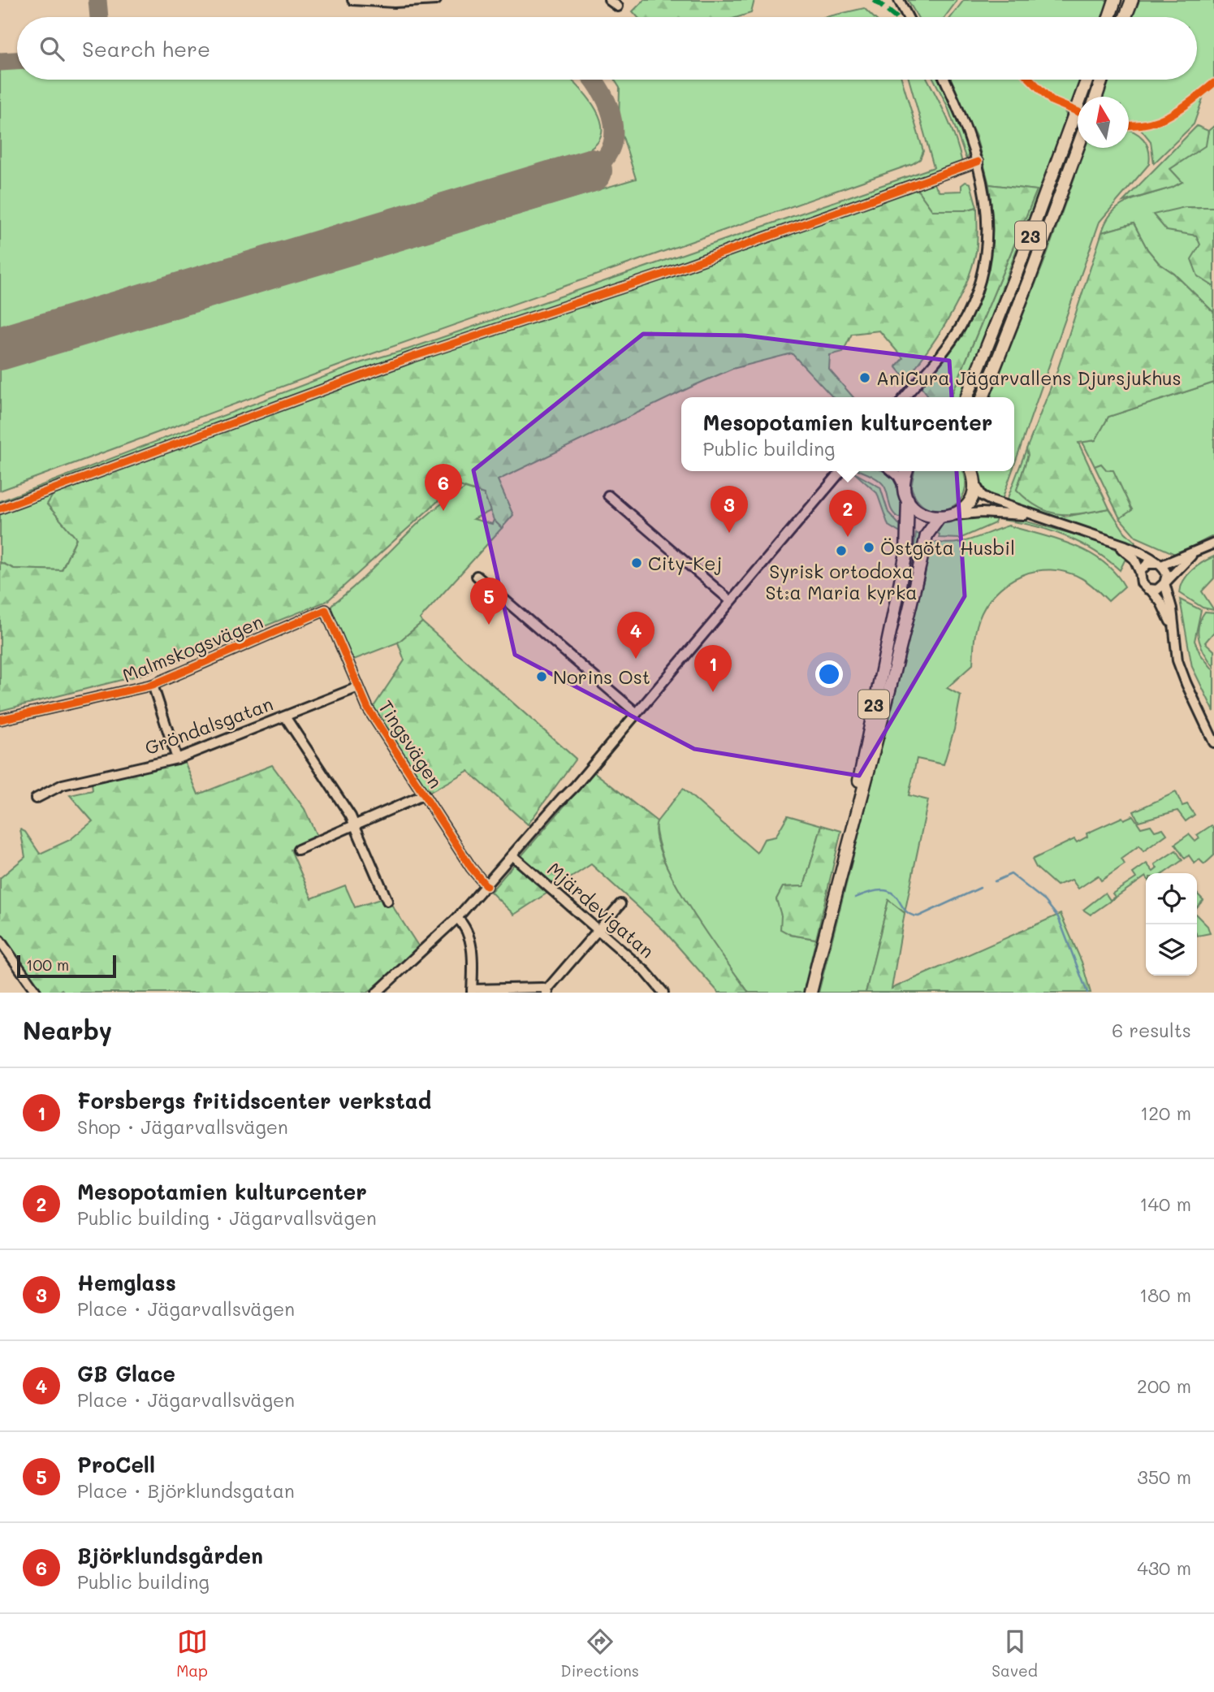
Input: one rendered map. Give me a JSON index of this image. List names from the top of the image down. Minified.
{"streets":{"main road":["23"],"street":["Malmskogsvägen","Gröndalsgatan","Tingsvägen","Mjärdevigatan"]},"crossings":[["Malmskogsvägen","Tingsvägen"],["Gröndalsgatan","Tingsvägen"]],"places":["AniCura Jägarvallens Djursjukhus","Östgöta Husbil","Syrisk ortodoxa St:a Maria kyrka","City-Kej","Norins Ost"],"scale_bar":"100 m","north":"top","page":{"search":"Search here","popup":["Mesopotamien kulturcenter","Public building"],"pins":["6","3","2","5","4","1"],"scale":"100 m","heading":["Nearby","6 results"],"list":[{"mark":"1","name":"Forsbergs fritidscenter verkstad","note":"Shop · Jägarvallsvägen","value":"120 m"},{"mark":"2","name":"Mesopotamien kulturcenter","note":"Public building · Jägarvallsvägen","value":"140 m"},{"mark":"3","name":"Hemglass","note":"Place · Jägarvallsvägen","value":"180 m"},{"mark":"4","name":"GB Glace","note":"Place · Jägarvallsvägen","value":"200 m"},{"mark":"5","name":"ProCell","note":"Place · Björklundsgatan","value":"350 m"},{"mark":"6","name":"Björklundsgården","note":"Public building","value":"430 m"}],"nav":["Map","Directions","Saved"]}}
